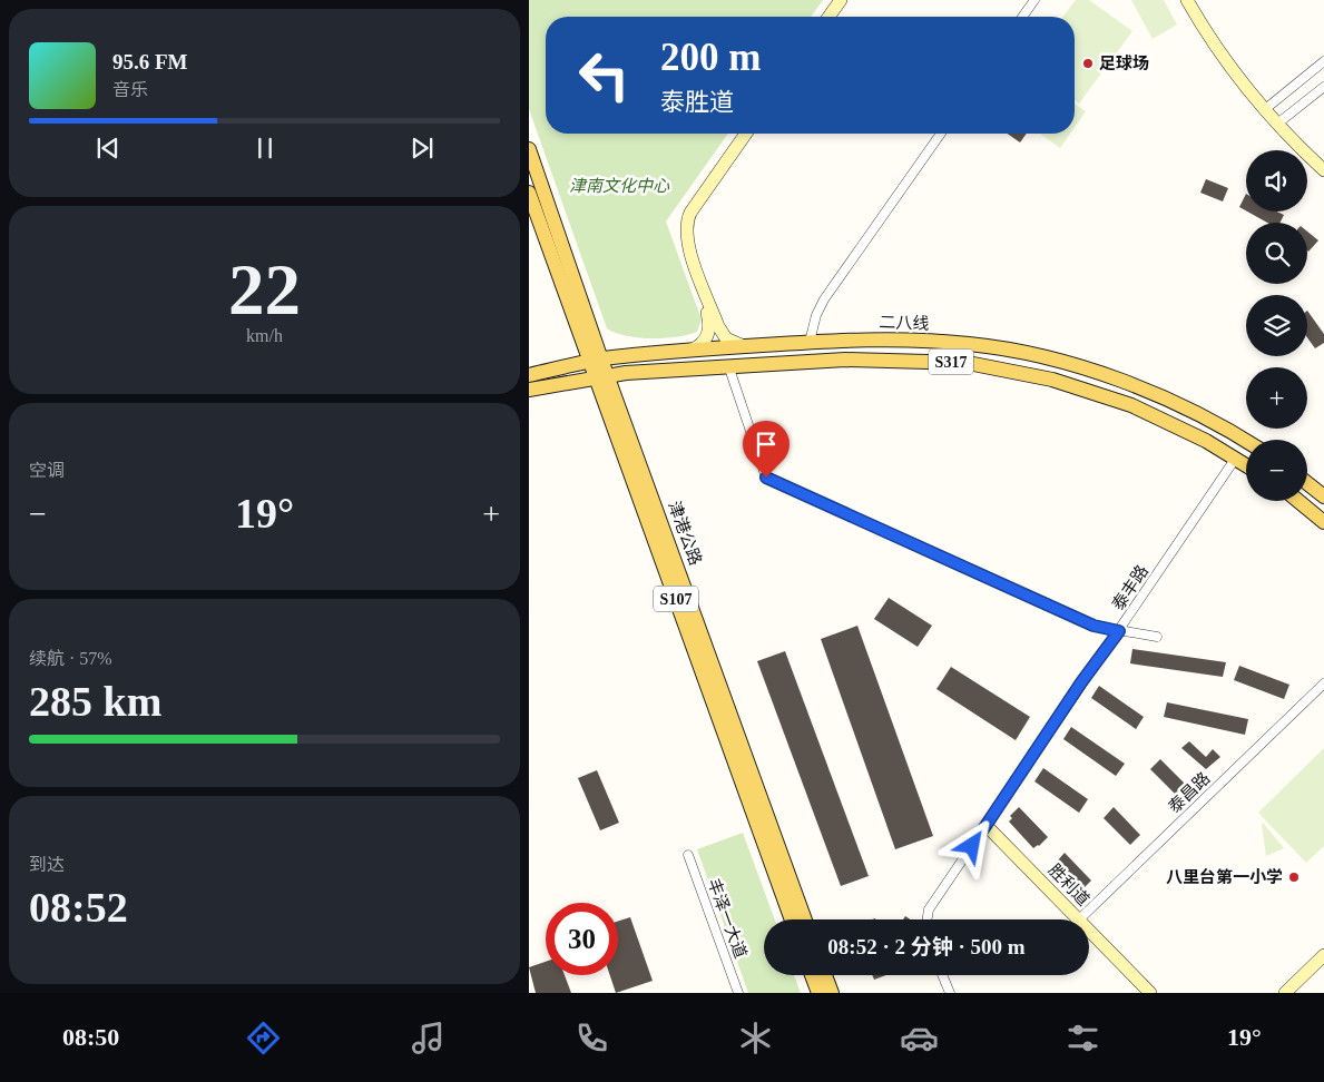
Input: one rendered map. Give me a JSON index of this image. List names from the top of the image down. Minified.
{"streets":{"main road":["二八线","S317","津港公路","S107"],"street":["泰丰路","泰昌路","胜利道","丰泽一大道"]},"crossings":[["二八线","津港公路"],["二八线","泰丰路"],["泰丰路","胜利道"]],"parks":["津南文化中心"],"places":["足球场","八里台第一小学"],"page":{"turn":["200 m","泰胜道"],"song":["95.6 FM","音乐"],"map_buttons":["+","−"],"tile":[["22","km/h"],"空调",["续航 · 57%","285 km"],["到达","08:52"]],"heat":["−","19°","+"],"limit":"30","trip":"08:52 · 2 分钟 · 500 m","tabs":["08:50","19°"]}}
